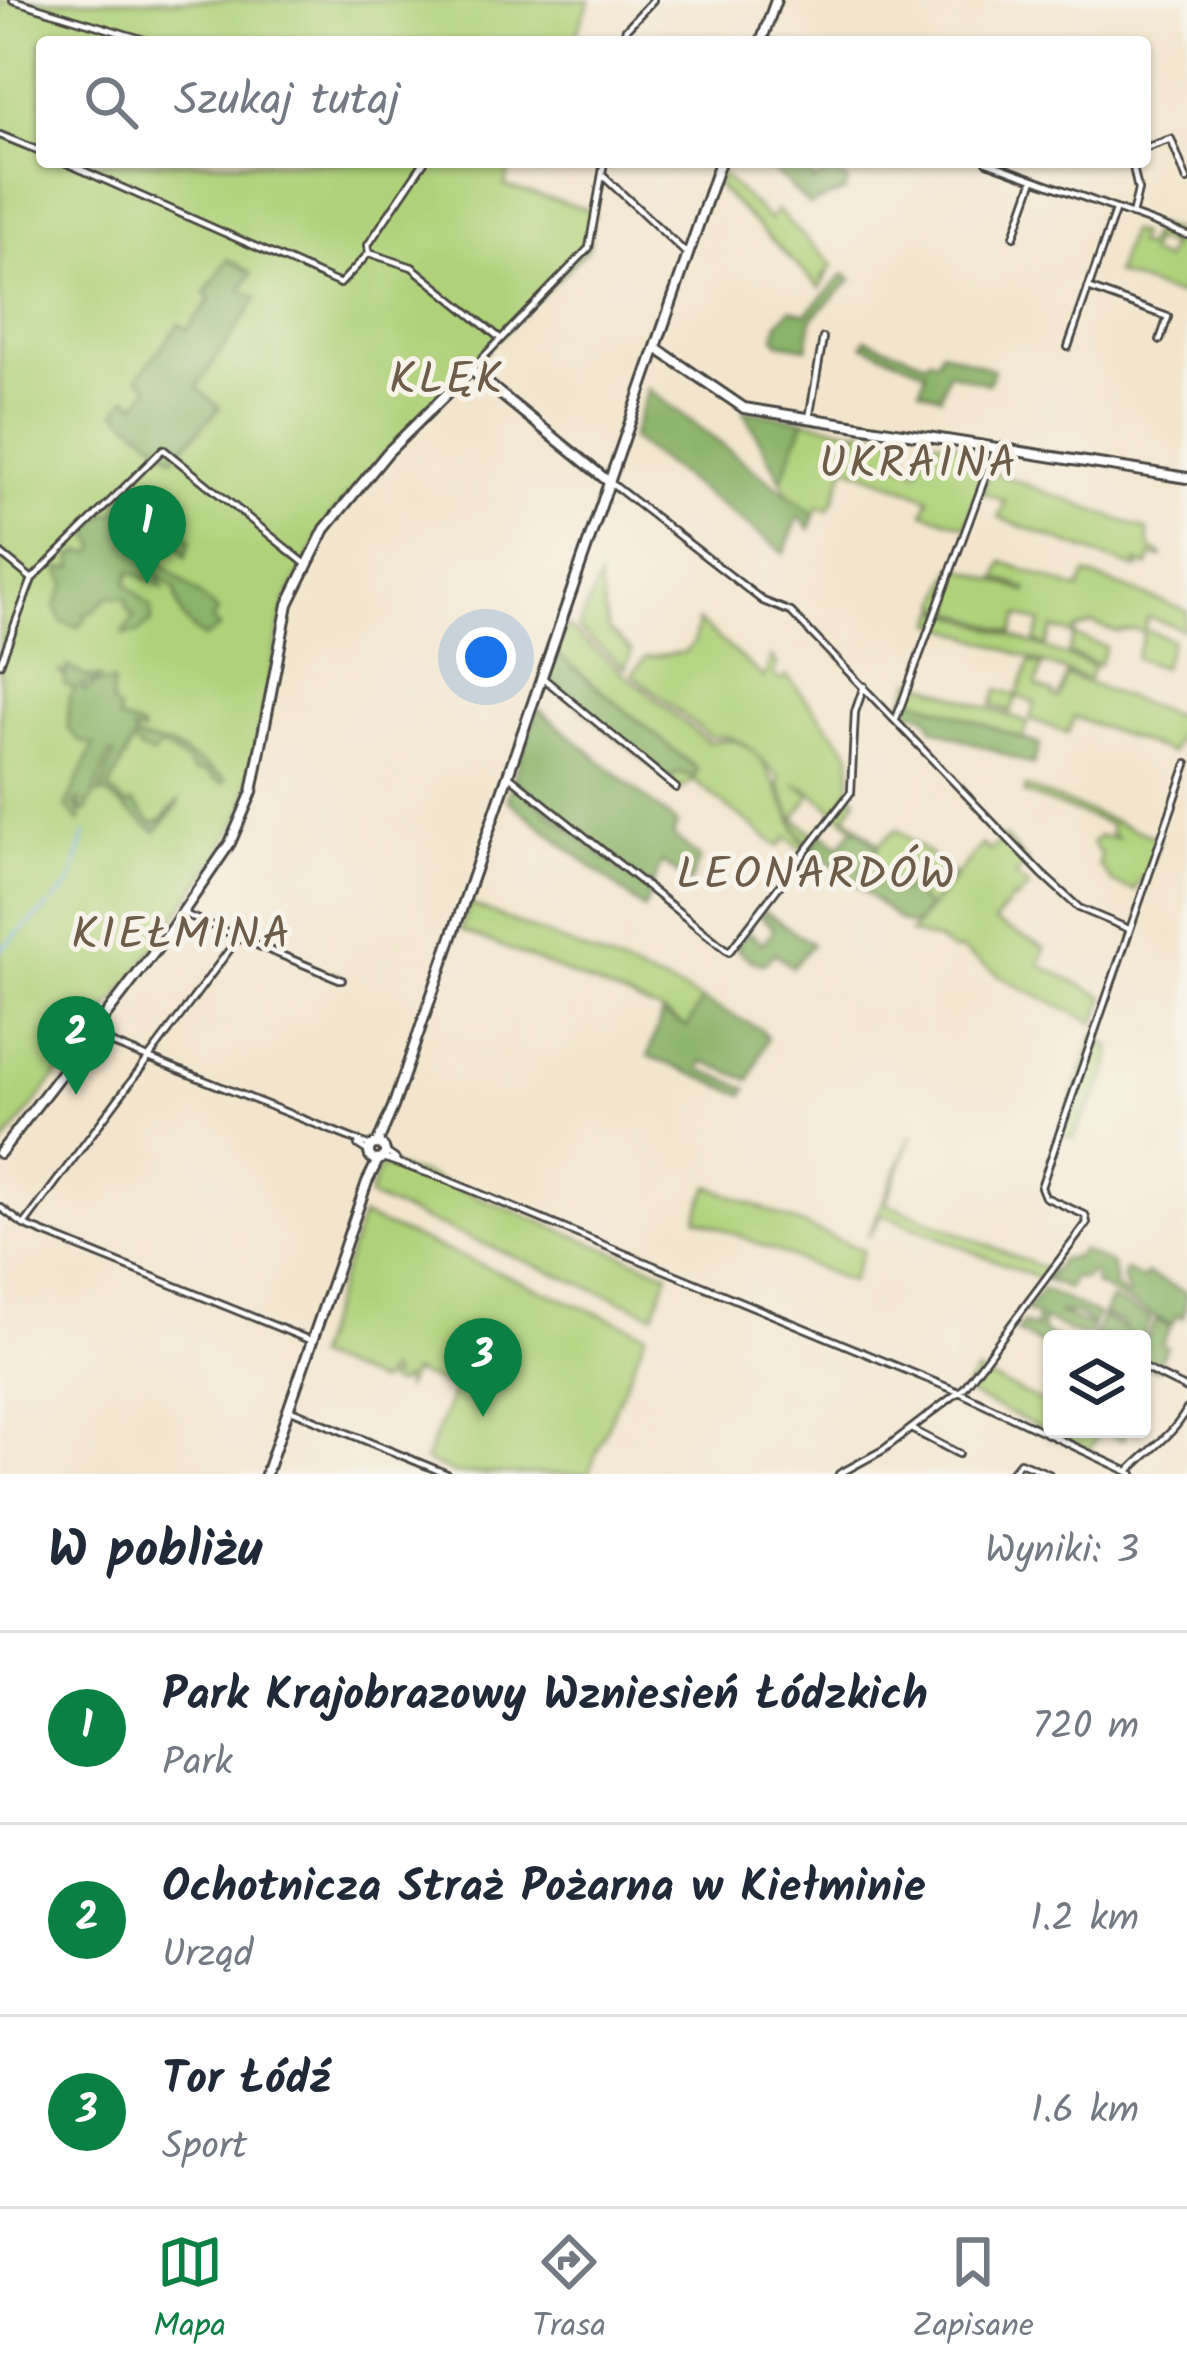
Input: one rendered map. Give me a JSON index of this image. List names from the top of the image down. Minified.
{"districts":["KLĘK","UKRAINA","LEONARDÓW","KIEŁMINA"],"page":{"search":"Szukaj tutaj","pins":["1","2","3"],"heading":["W pobliżu","Wyniki: 3"],"list":[{"mark":"1","name":"Park Krajobrazowy Wzniesień Łódzkich","note":"Park","value":"720 m"},{"mark":"2","name":"Ochotnicza Straż Pożarna w Kiełminie","note":"Urząd","value":"1.2 km"},{"mark":"3","name":"Tor Łódź","note":"Sport","value":"1.6 km"}],"nav":["Mapa","Trasa","Zapisane"]}}
